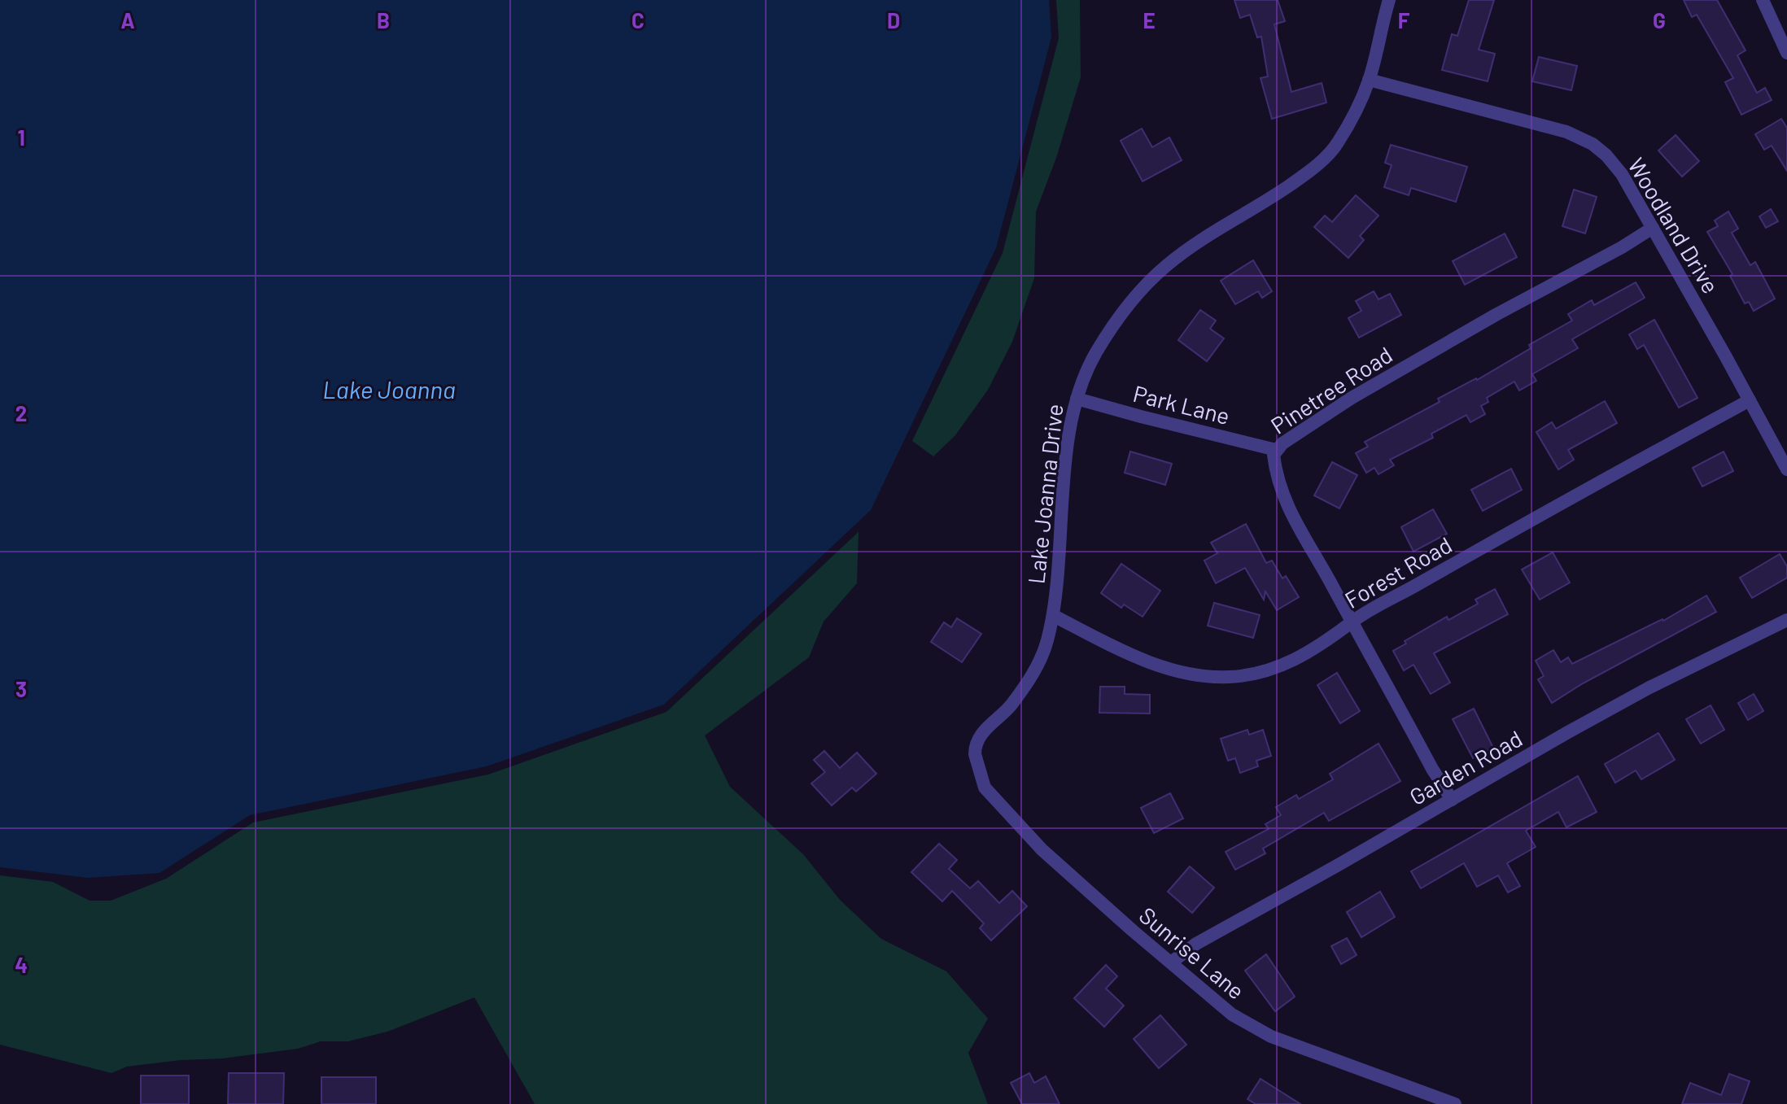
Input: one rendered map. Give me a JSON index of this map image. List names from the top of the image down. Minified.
{"streets":{"street":["Woodland Drive","Pinetree Road","Park Lane","Lake Joanna Drive","Forest Road","Garden Road","Sunrise Lane"]},"crossings":[["Woodland Drive","Pinetree Road"],["Woodland Drive","Lake Joanna Drive"],["Woodland Drive","Forest Road"],["Pinetree Road","Park Lane"],["Pinetree Road","Forest Road"],["Pinetree Road","Garden Road"],["Park Lane","Lake Joanna Drive"],["Lake Joanna Drive","Forest Road"],["Lake Joanna Drive","Sunrise Lane"],["Garden Road","Sunrise Lane"]],"water":["Lake Joanna"],"grid":{"columns":["A","B","C","D","E","F","G"],"rows":["1","2","3","4"]}}
